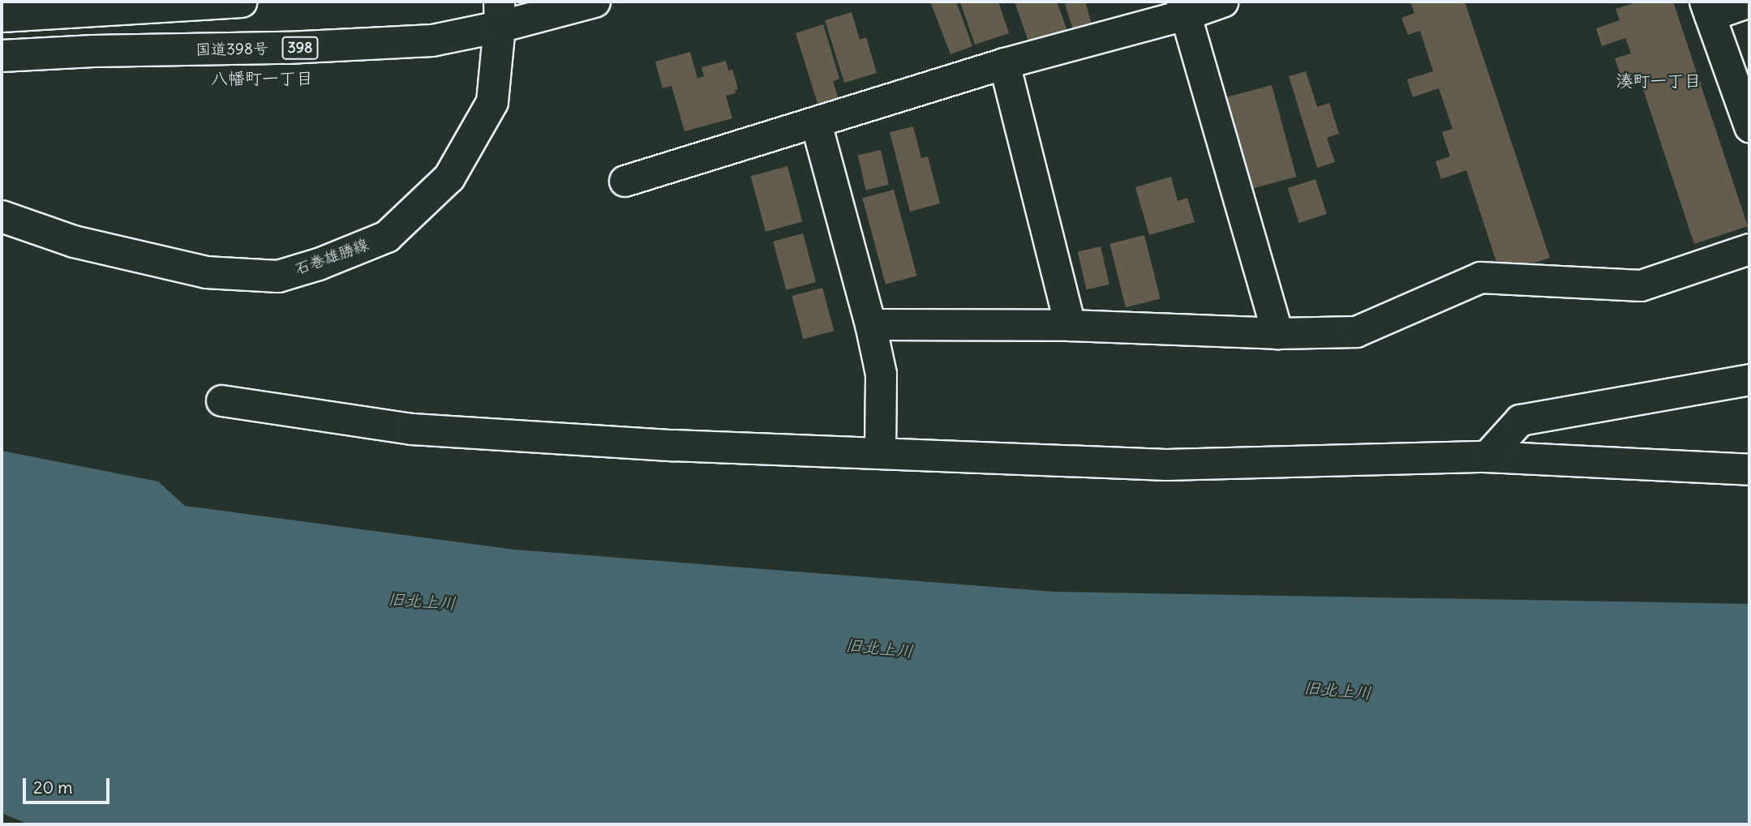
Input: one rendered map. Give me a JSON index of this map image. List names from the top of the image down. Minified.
{"streets":{"main road":["398","国道398号","石巻雄勝線"]},"crossings":[["国道398号","石巻雄勝線"]],"districts":["八幡町一丁目","湊町一丁目"],"water":["旧北上川"],"scale_bar":"20 m"}
